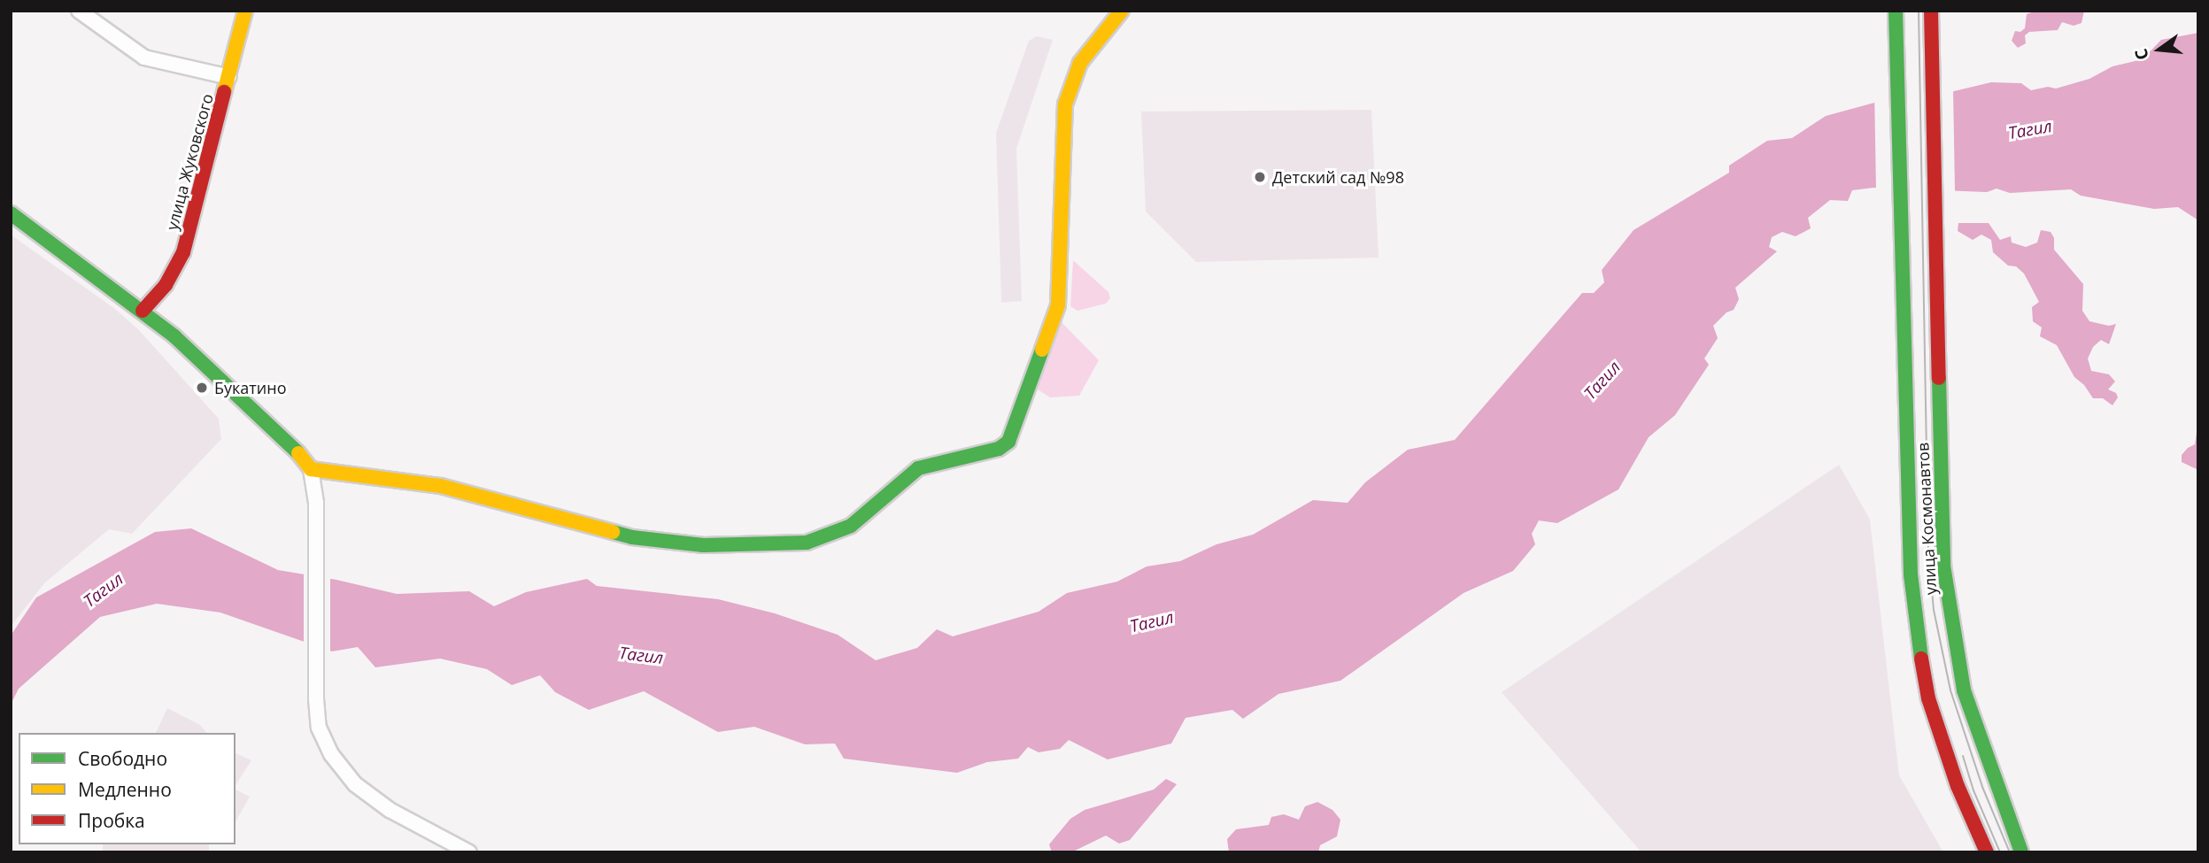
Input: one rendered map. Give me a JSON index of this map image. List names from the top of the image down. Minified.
{"streets":{"street":["улица Жуковского","улица Космонавтов"]},"water":["Тагил"],"places":["Детский сад №98","Букатино"],"legend":["Свободно","Медленно","Пробка"],"north":"left"}
